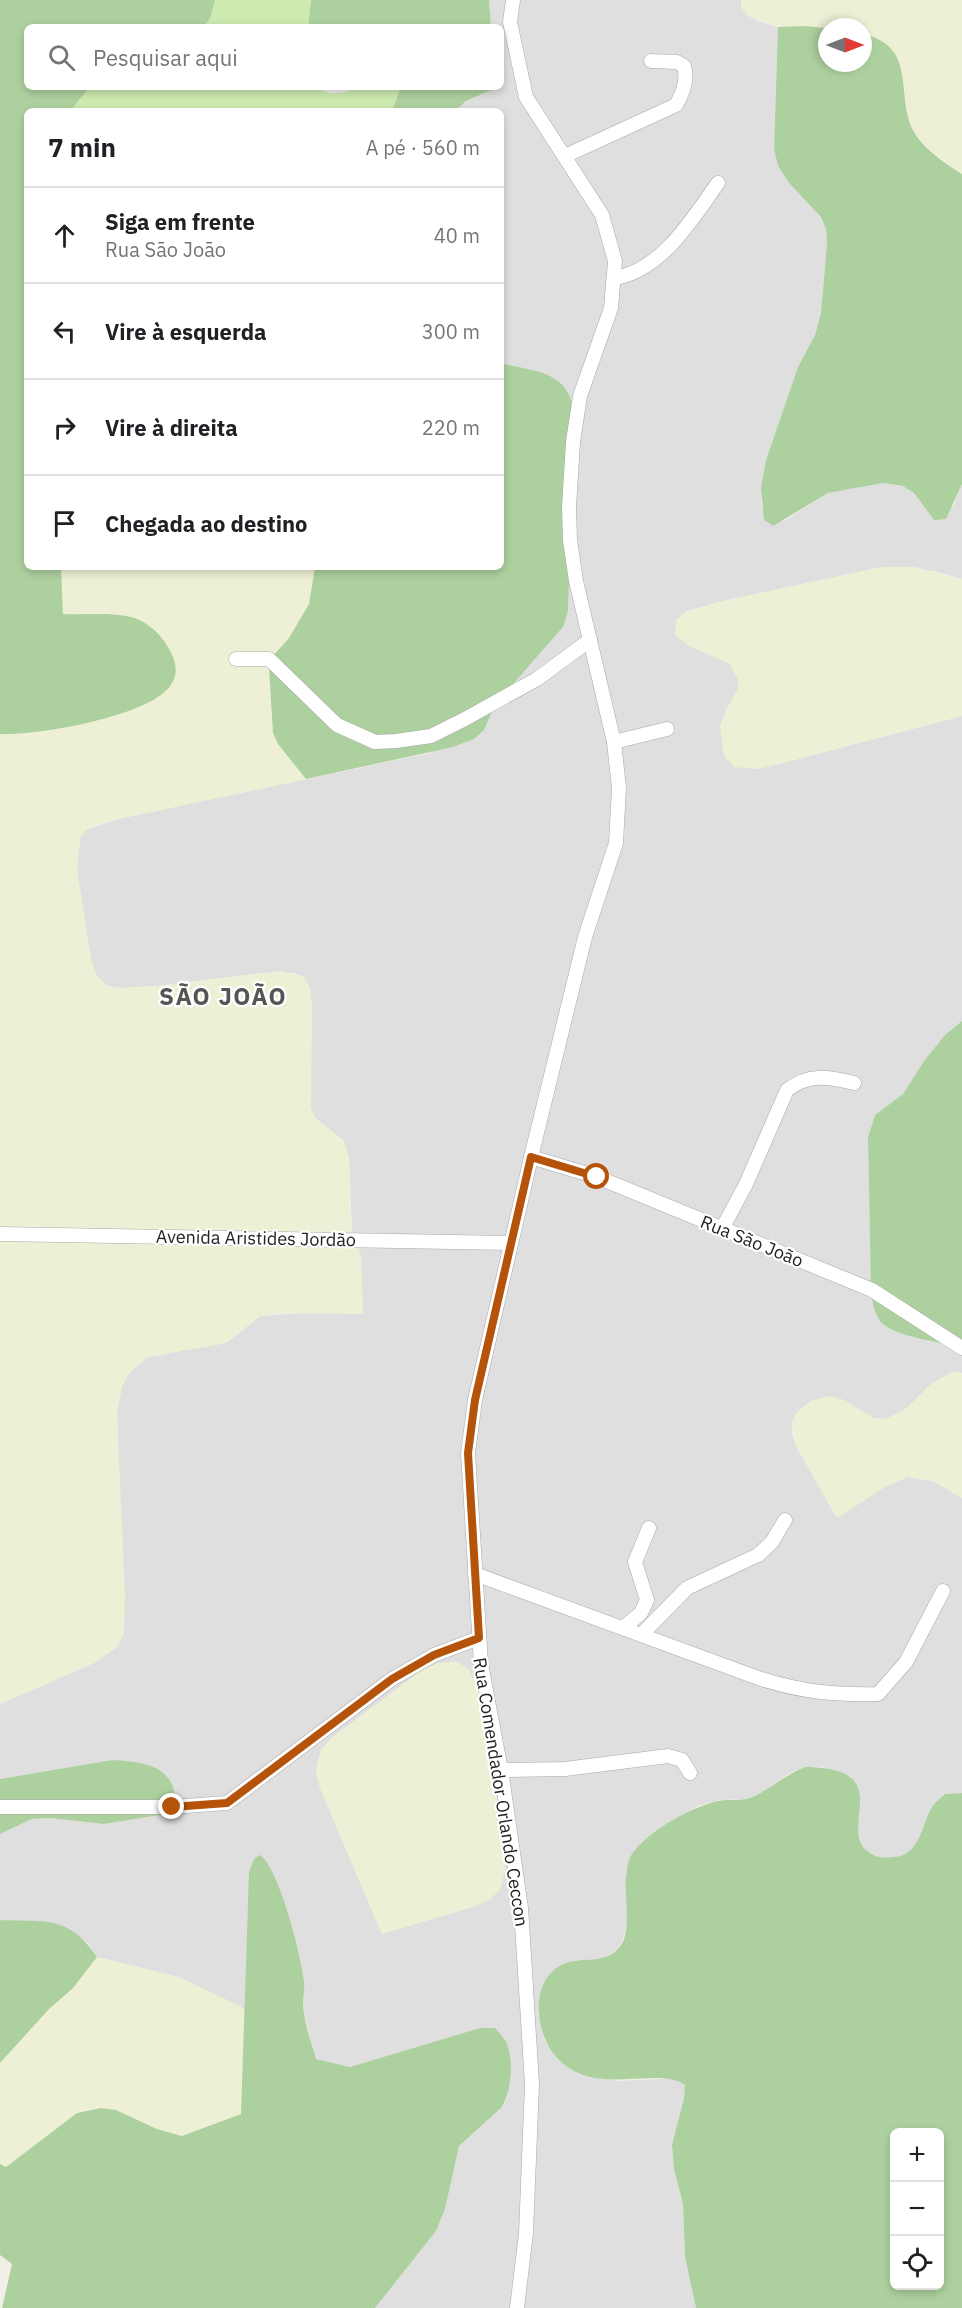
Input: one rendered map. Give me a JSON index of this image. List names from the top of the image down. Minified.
{"streets":{"street":["Avenida Aristides Jordão","Rua São João","Rua Comendador Orlando Ceccon"]},"crossings":[["Avenida Aristides Jordão","Rua Comendador Orlando Ceccon"],["Rua São João","Rua Comendador Orlando Ceccon"]],"districts":["SÃO JOÃO"],"north":"right","page":{"search":"Pesquisar aqui","heading":["7 min","A pé · 560 m"],"list":[["Siga em frente","Rua São João","40 m"],["Vire à esquerda","300 m"],["Vire à direita","220 m"],"Chegada ao destino"],"map_buttons":["+","−"]}}
